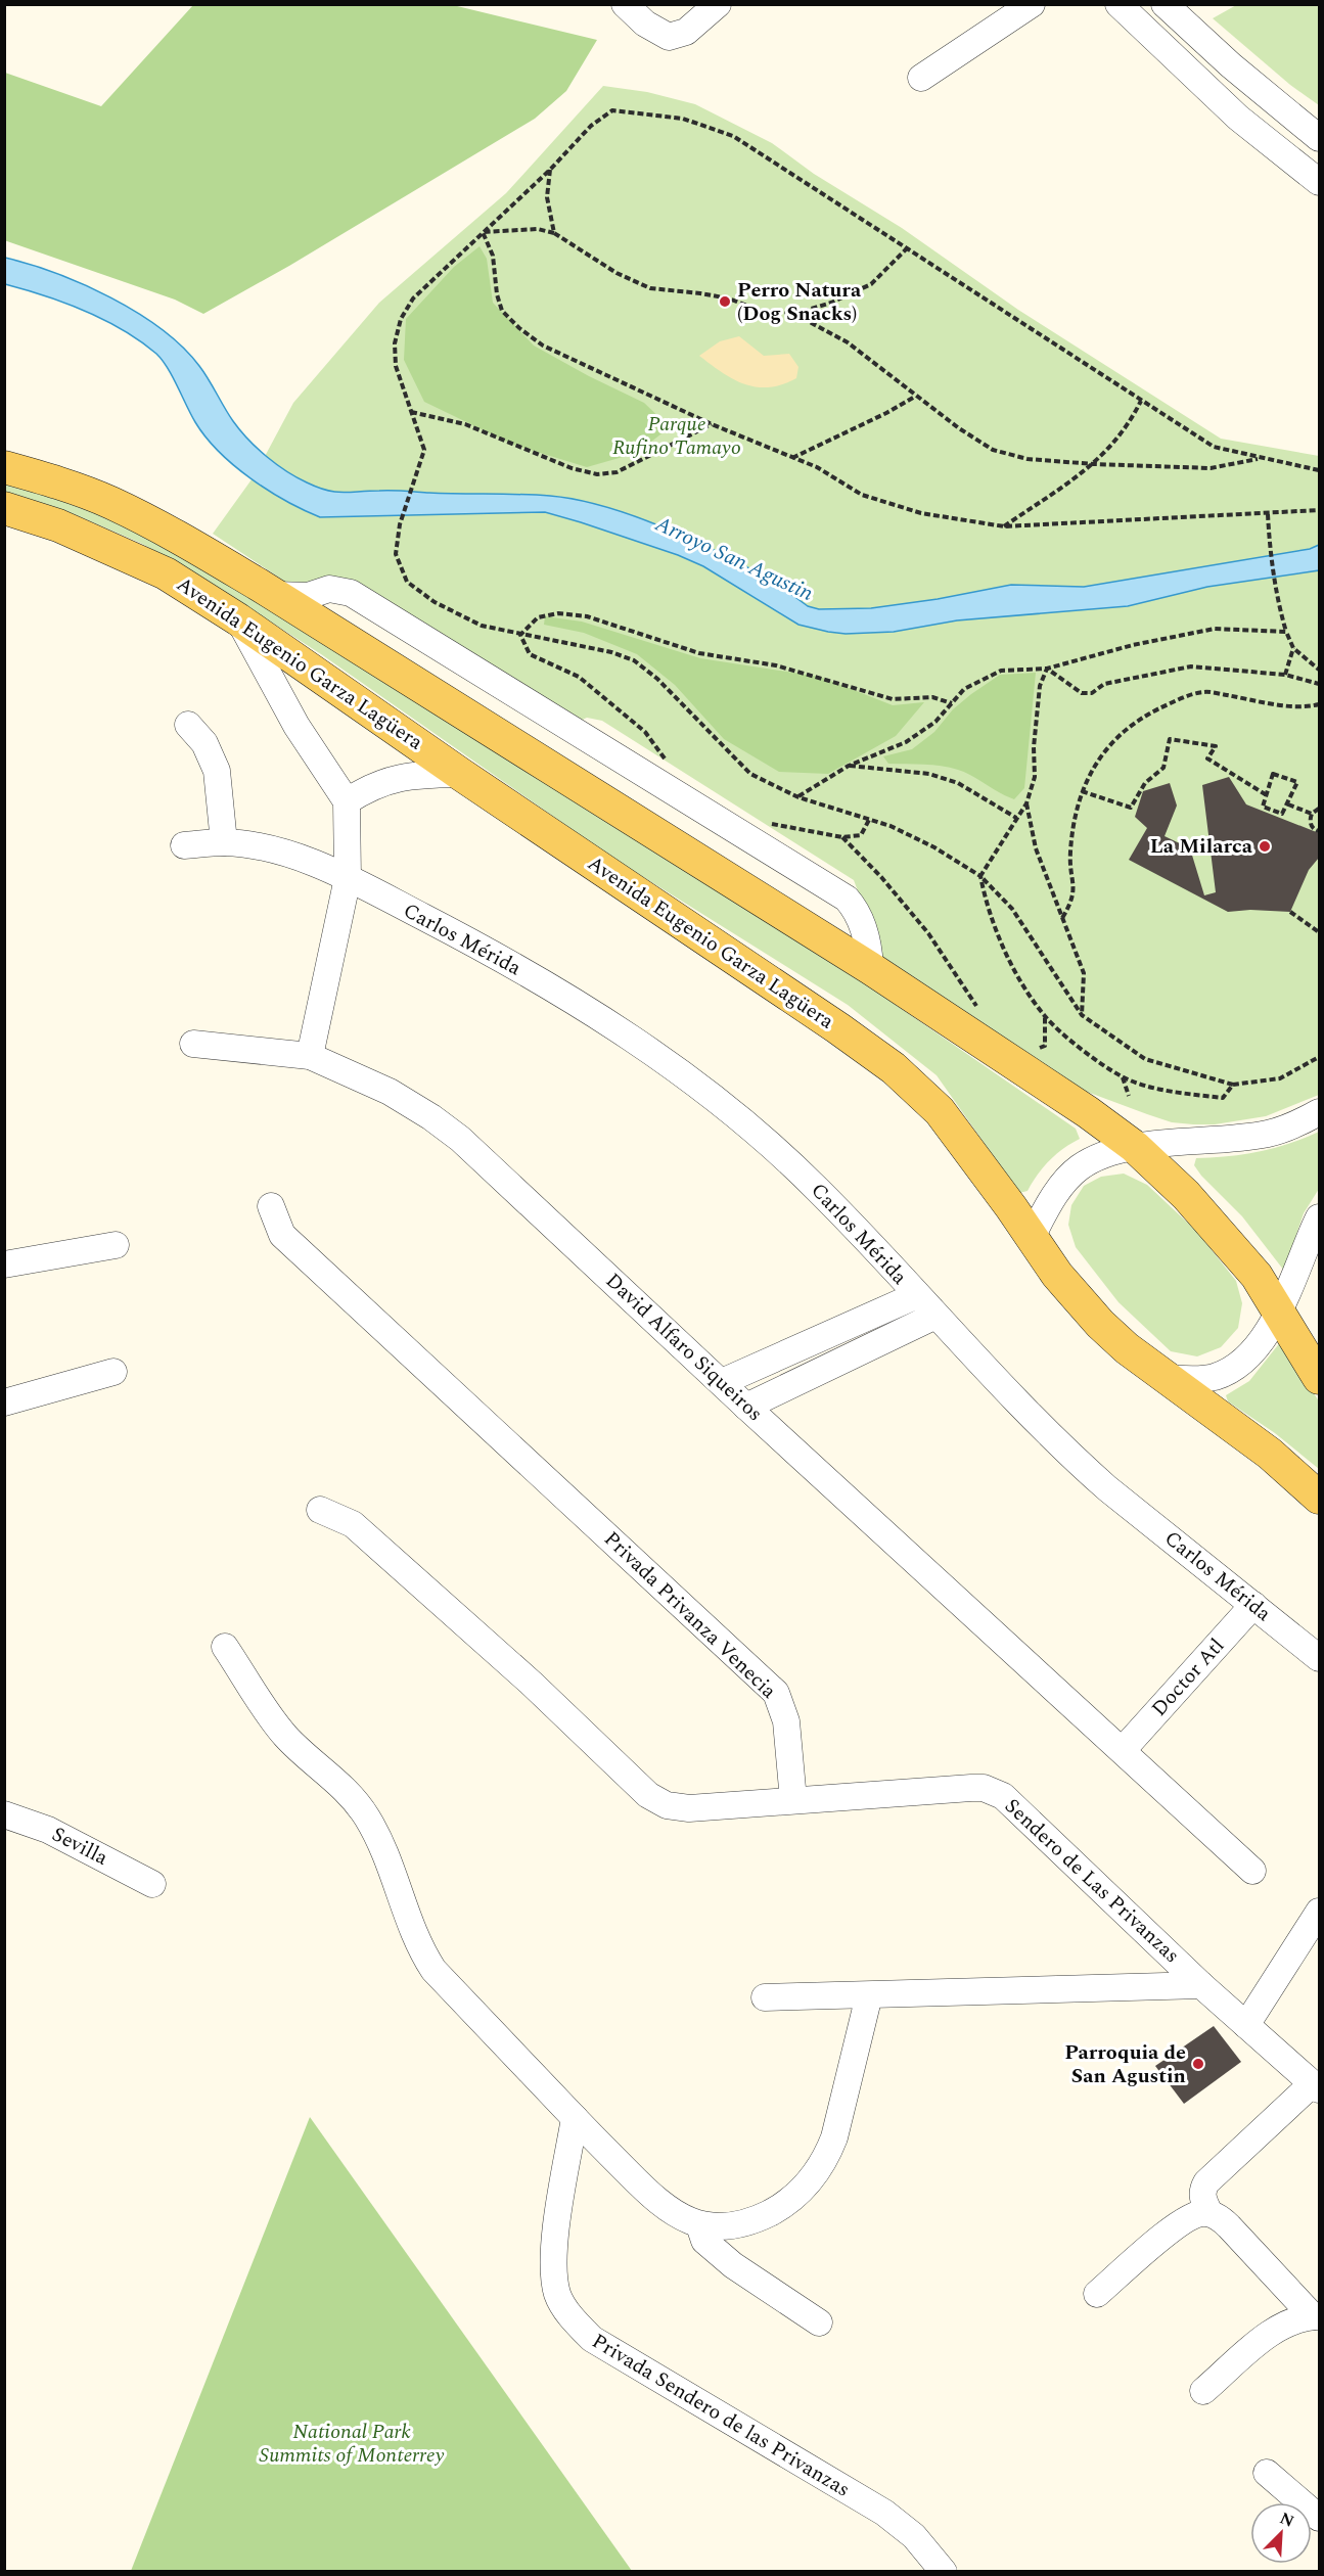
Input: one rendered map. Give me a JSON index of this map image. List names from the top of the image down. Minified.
{"streets":{"main road":["Avenida Eugenio Garza Lagüera"],"street":["Carlos Mérida","David Alfaro Siqueiros","Privada Privanza Venecia","Doctor Atl","Sevilla","Sendero de Las Privanzas","Privada Sendero de las Privanzas"]},"crossings":[["Carlos Mérida","Doctor Atl"],["David Alfaro Siqueiros","Doctor Atl"],["Privada Privanza Venecia","Sendero de Las Privanzas"]],"water":["Arroyo San Agustin"],"parks":["Parque Rufino Tamayo","National Park Summits of Monterrey"],"places":["Perro Natura (Dog Snacks)","La Milarca","Parroquia de San Agustin"],"north":"top right"}
